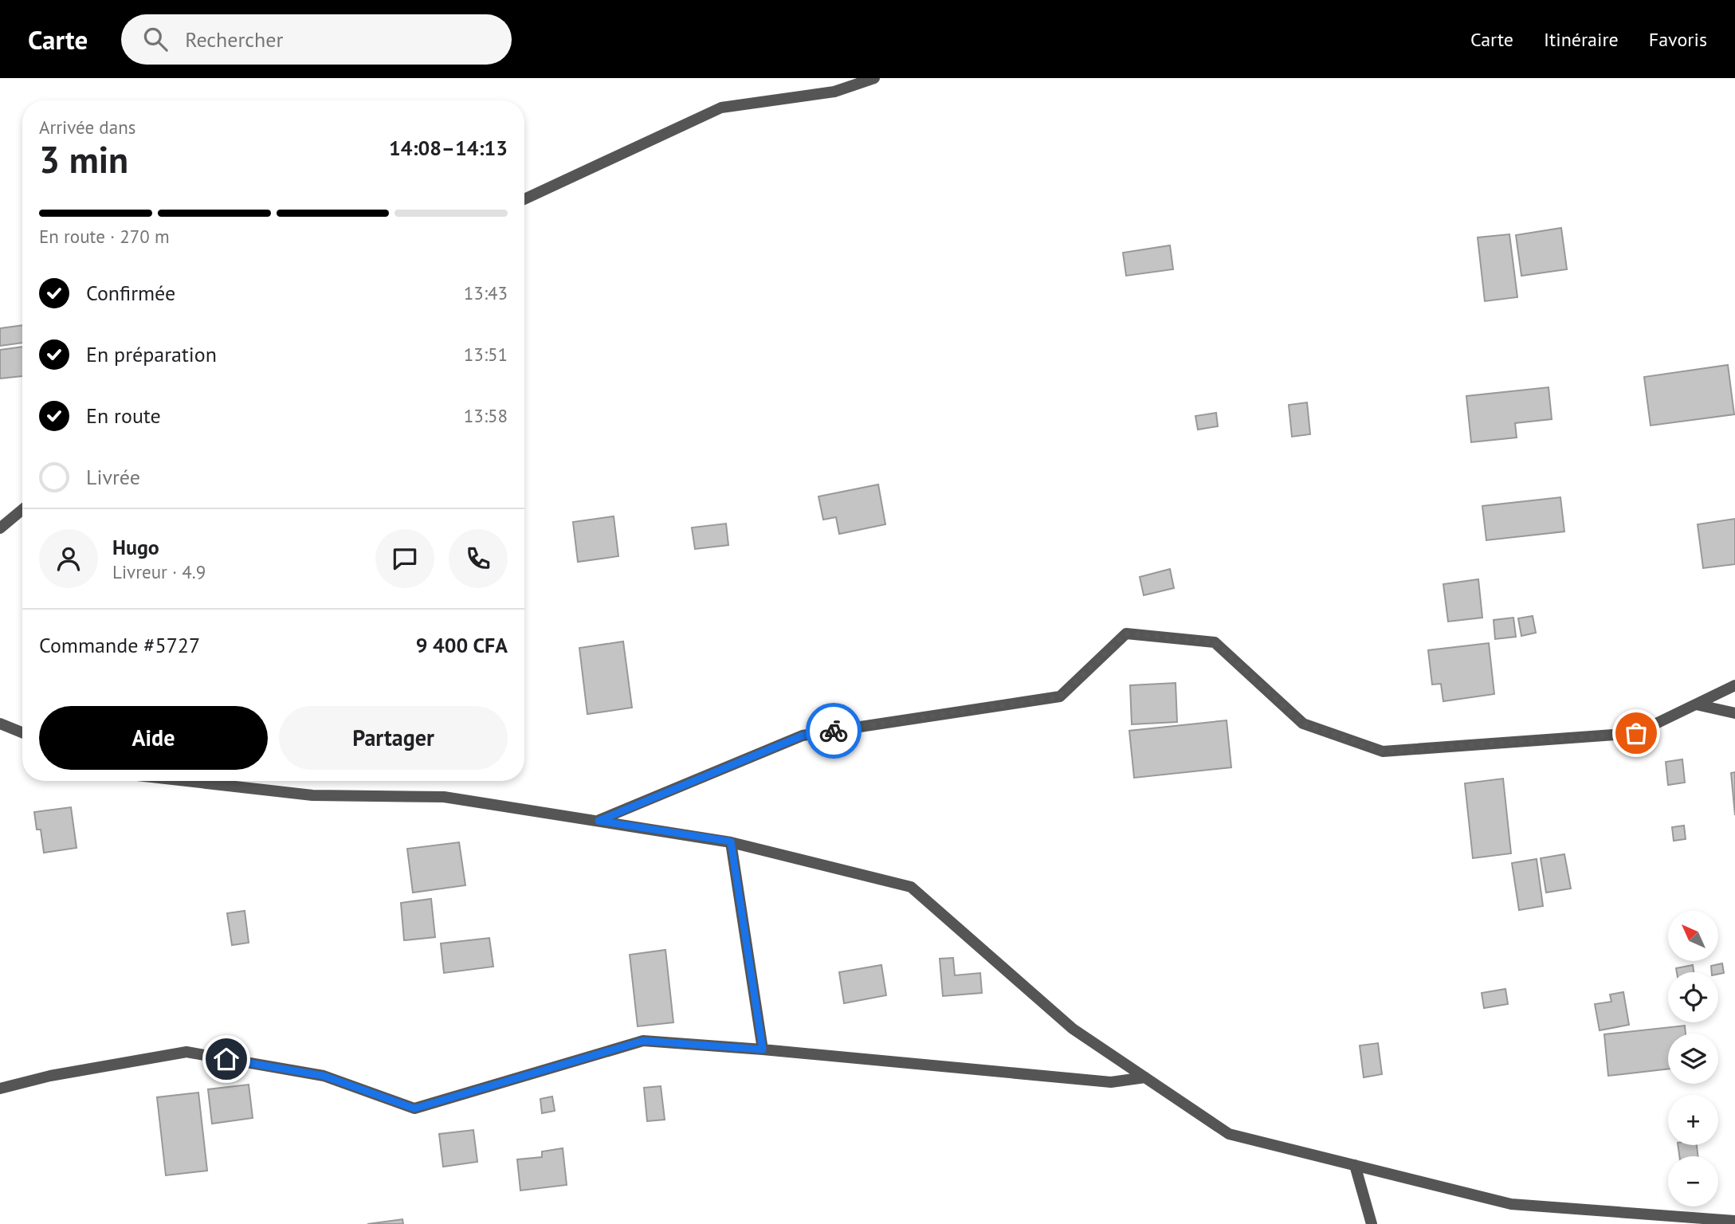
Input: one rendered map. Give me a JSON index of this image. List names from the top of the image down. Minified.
{"north":"top left","page":{"header":"Carte","search":"Rechercher","nav":["Carte","Itinéraire","Favoris"],"heading":["3 min","Arrivée dans","14:08–14:13"],"panel":["Hugo","Livreur · 4.9","Commande #5727","9 400 CFA"],"bar":"En route · 270 m","list":[["Confirmée","13:43"],["En préparation","13:51"],["En route","13:58"],"Livrée"],"buttons":["Aide","Partager"],"map_buttons":["+","−"]}}
